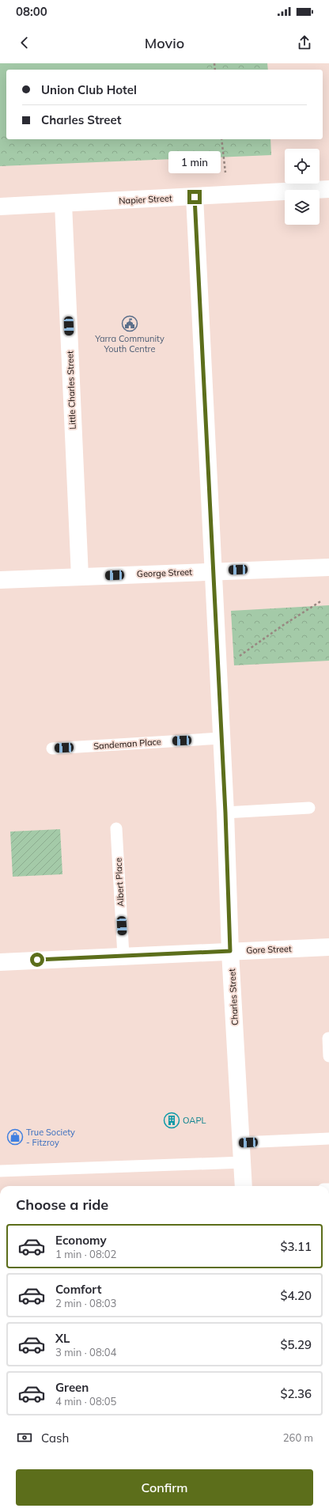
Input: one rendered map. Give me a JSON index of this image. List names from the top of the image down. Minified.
{"streets":{"street":["Napier Street","Little Charles Street","George Street","Gore Street","Charles Street"],"lane":["Sandeman Place","Albert Place"]},"crossings":[["Napier Street","Little Charles Street"],["Napier Street","Charles Street"],["Little Charles Street","George Street"],["George Street","Charles Street"],["Sandeman Place","Charles Street"],["Albert Place","Gore Street"],["Gore Street","Charles Street"]],"places":{"public building":["Yarra Community Youth Centre"],"building":["OAPL"],"shop":["True Society - Fitzroy"]},"page":{"status":"08:00","header":"Movio","banner":["Union Club Hotel","Charles Street"],"bubble":"1 min","heading":"Choose a ride","list":[{"name":"Economy","note":"1 min · 08:02","value":"$3.11"},{"name":"Comfort","note":"2 min · 08:03","value":"$4.20"},{"name":"XL","note":"3 min · 08:04","value":"$5.29"},{"name":"Green","note":"4 min · 08:05","value":"$2.36"}],"pay":["Cash","260 m"],"buttons":"Confirm"}}
